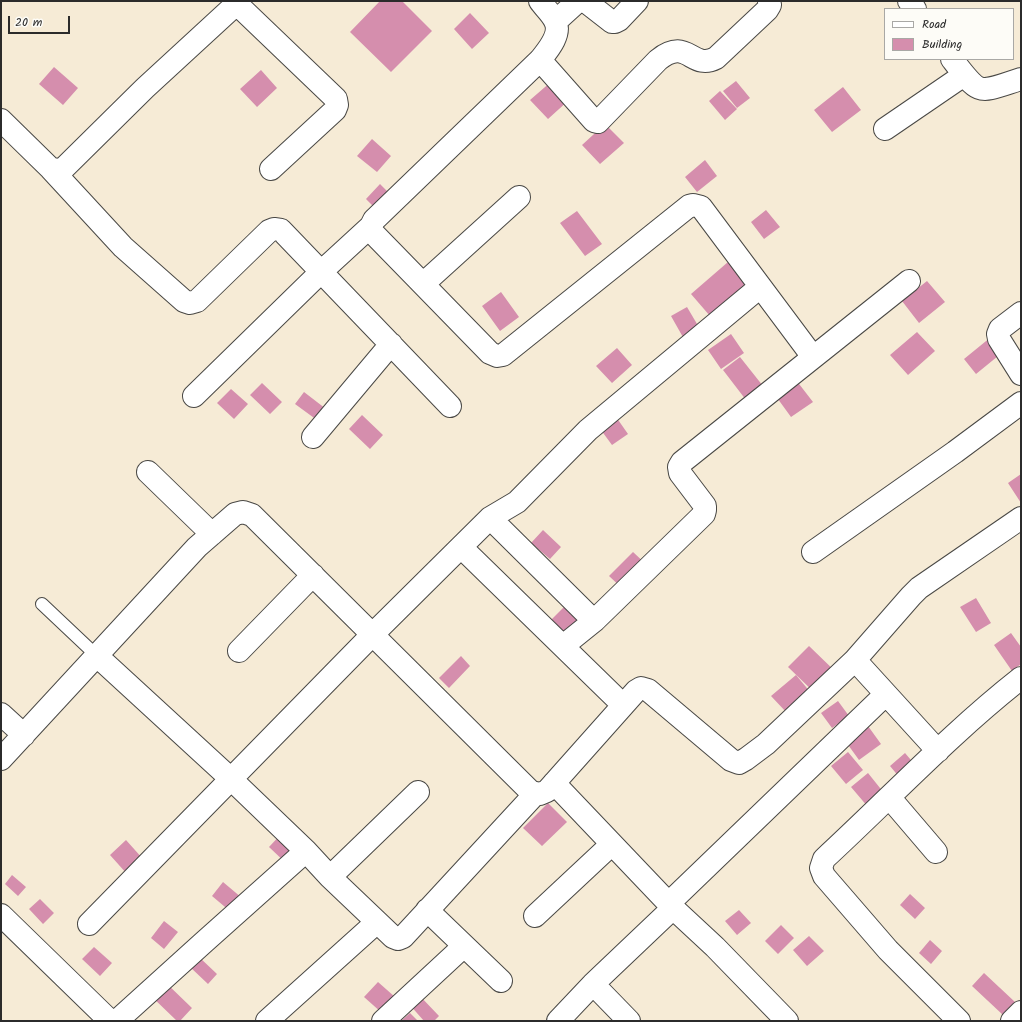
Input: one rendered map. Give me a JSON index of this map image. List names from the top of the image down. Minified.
{"legend":["Road","Building"],"scale_bar":"20 m"}
